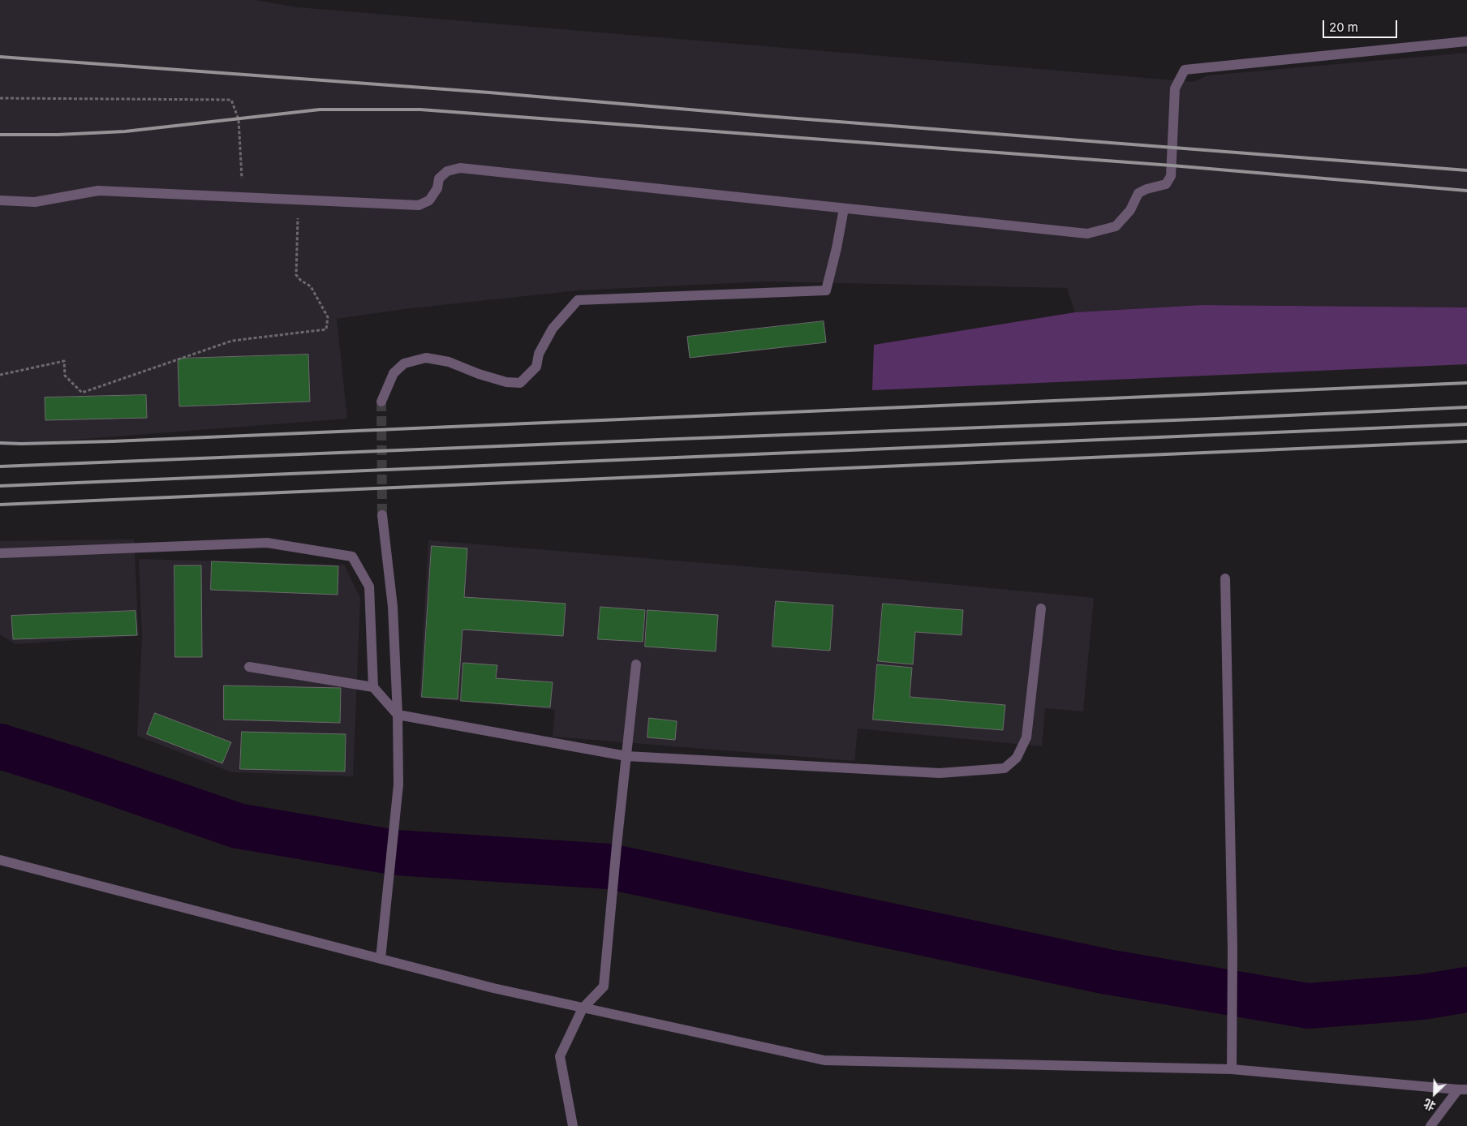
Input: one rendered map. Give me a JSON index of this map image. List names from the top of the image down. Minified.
{"scale_bar":"20 m","north":"bottom left"}
